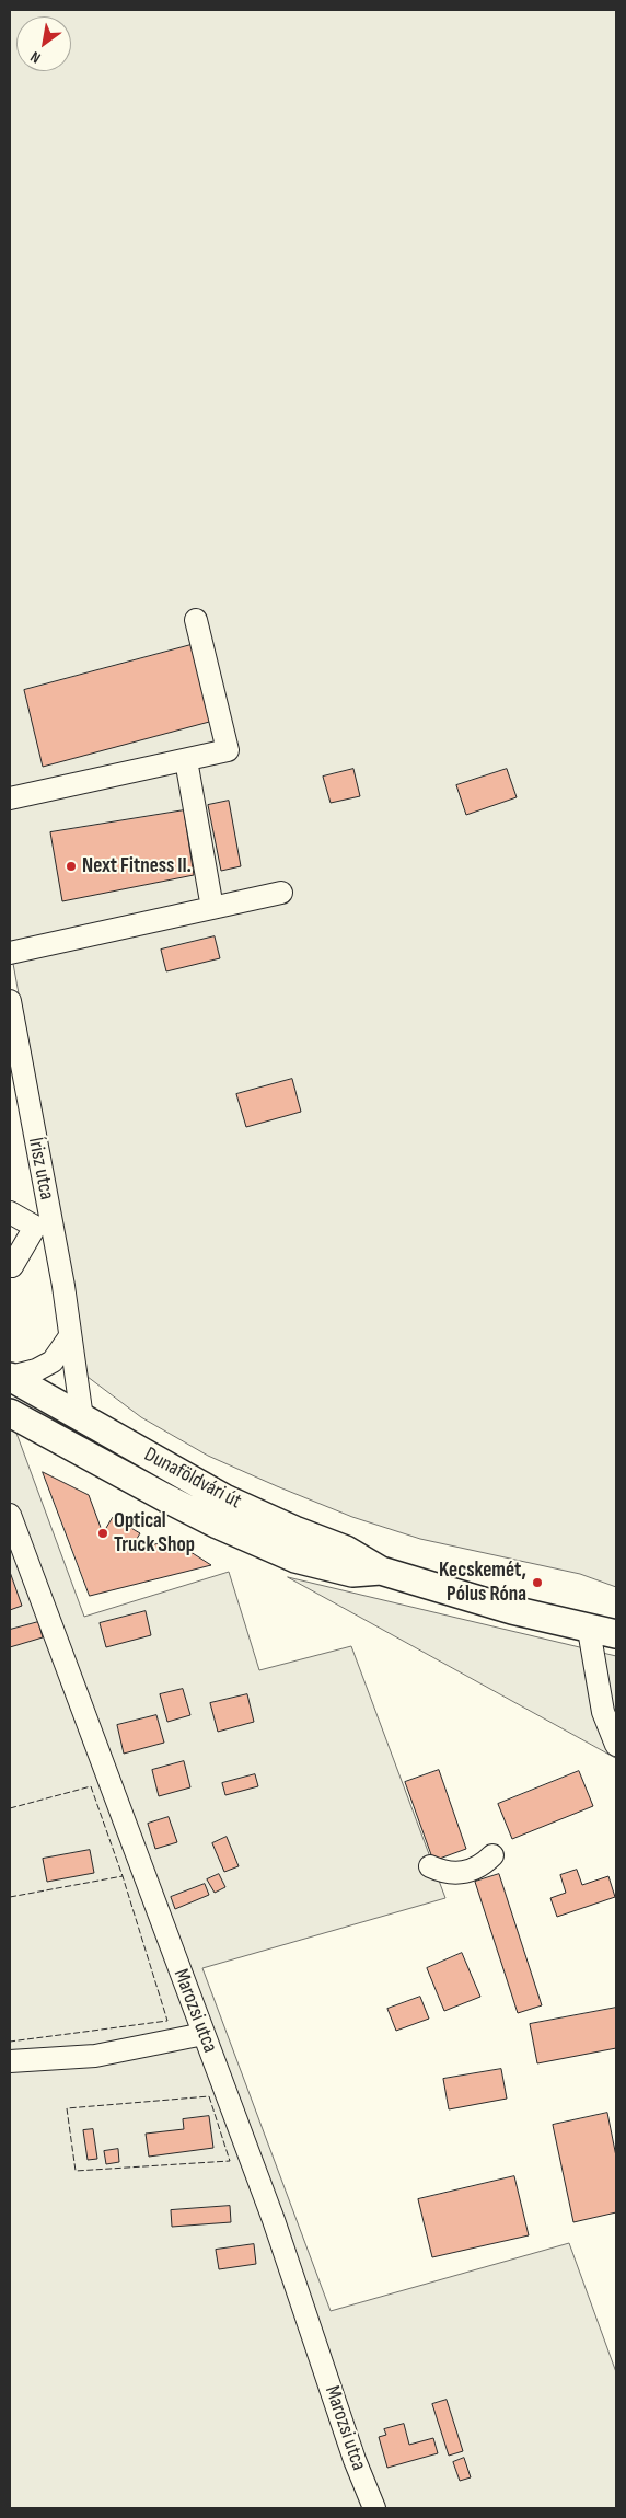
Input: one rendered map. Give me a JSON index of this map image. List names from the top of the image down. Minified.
{"streets":{"main road":["Dunaföldvári út"],"street":["Írisz utca","Marozsi utca"]},"crossings":[["Írisz utca","Dunaföldvári út"]],"places":["Next Fitness II.","Optical Truck Shop","Kecskemét, Pólus Róna"],"north":"bottom left"}
